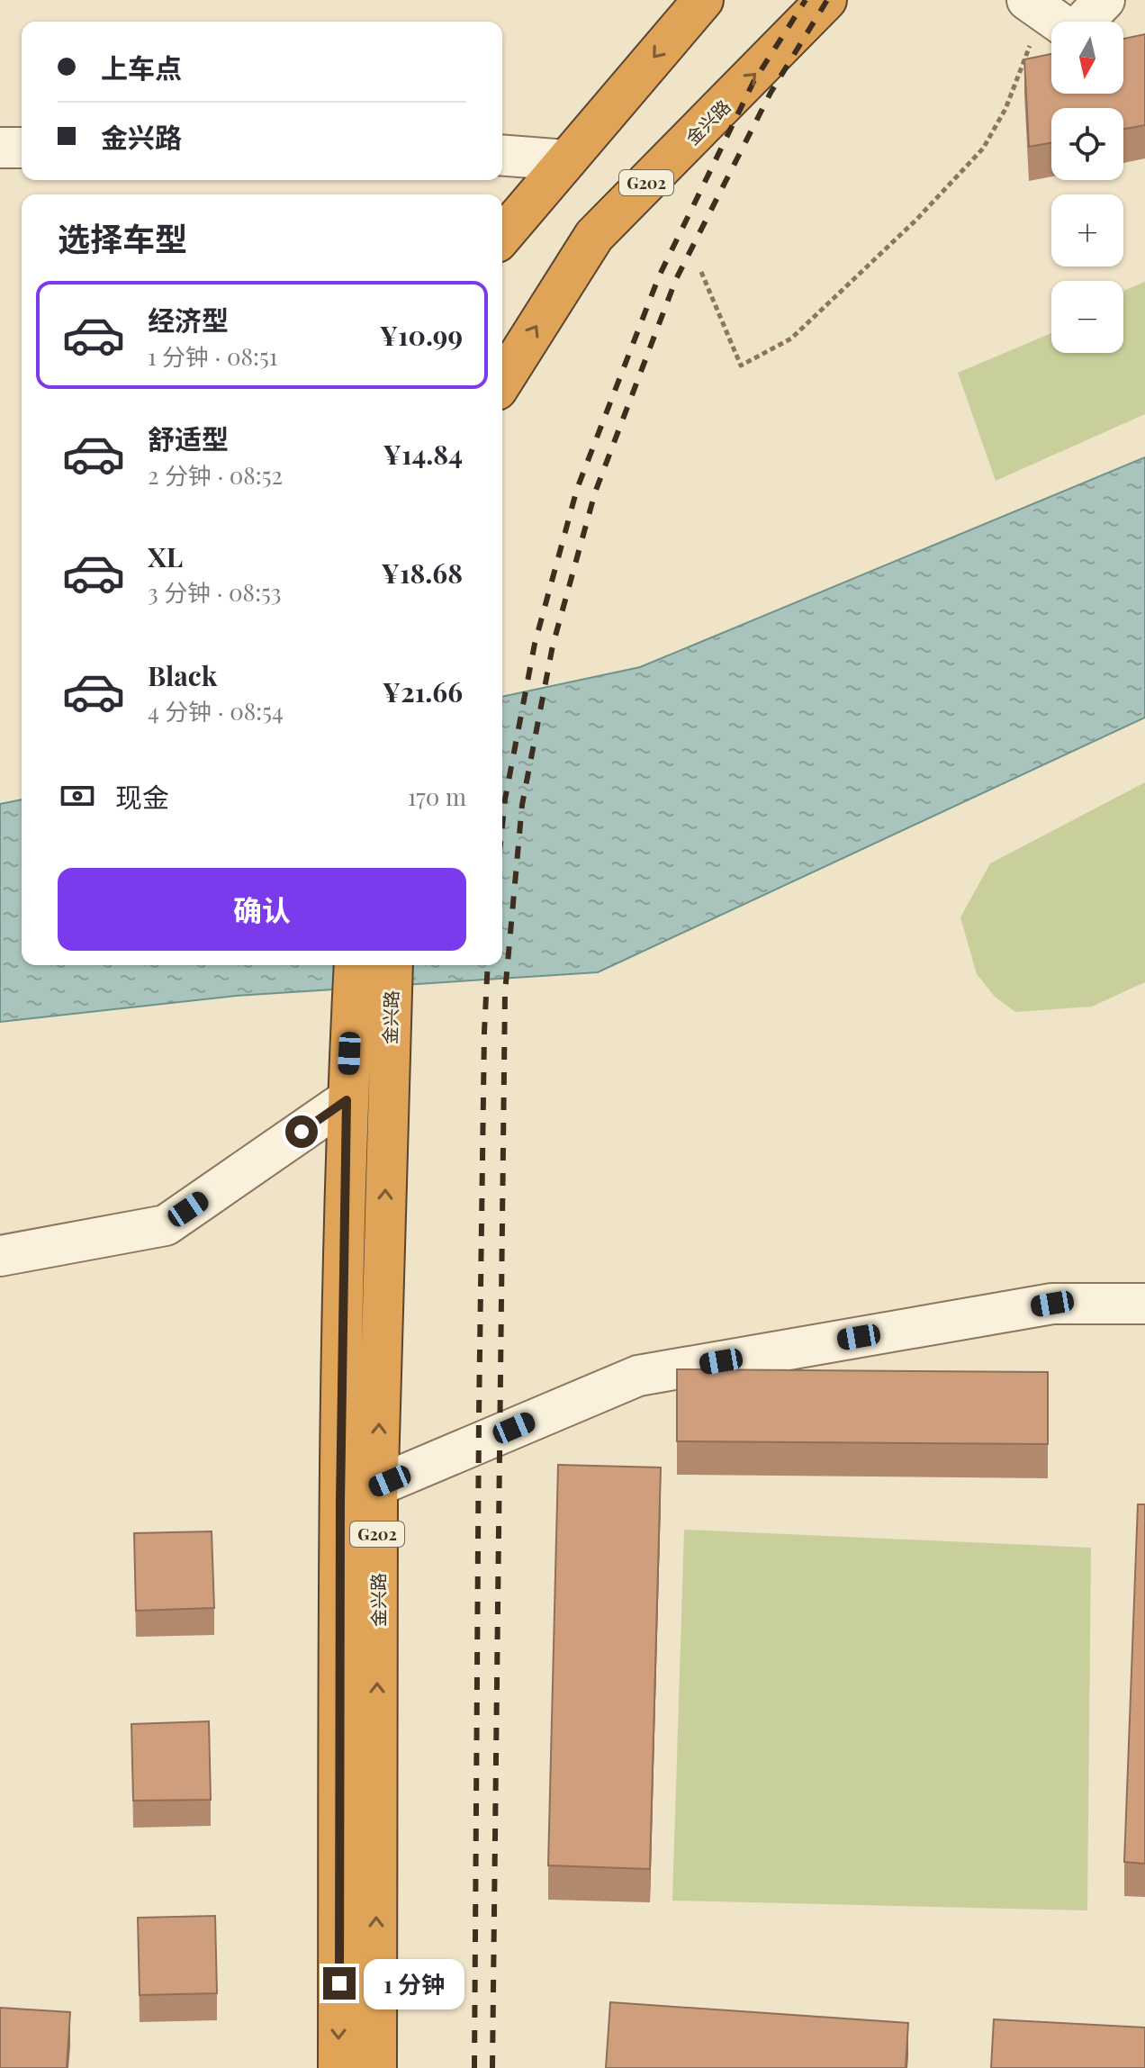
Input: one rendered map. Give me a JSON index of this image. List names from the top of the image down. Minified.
{"streets":{"highway":["金兴路","G202"]},"north":"bottom","page":{"map_buttons":["+","−"],"banner":["上车点","金兴路"],"heading":"选择车型","list":[{"name":"经济型","note":"1 分钟 · 08:51","value":"¥10.99"},{"name":"舒适型","note":"2 分钟 · 08:52","value":"¥14.84"},{"name":"XL","note":"3 分钟 · 08:53","value":"¥18.68"},{"name":"Black","note":"4 分钟 · 08:54","value":"¥21.66"}],"pay":["现金","170 m"],"buttons":"确认","bubble":"1 分钟"}}
